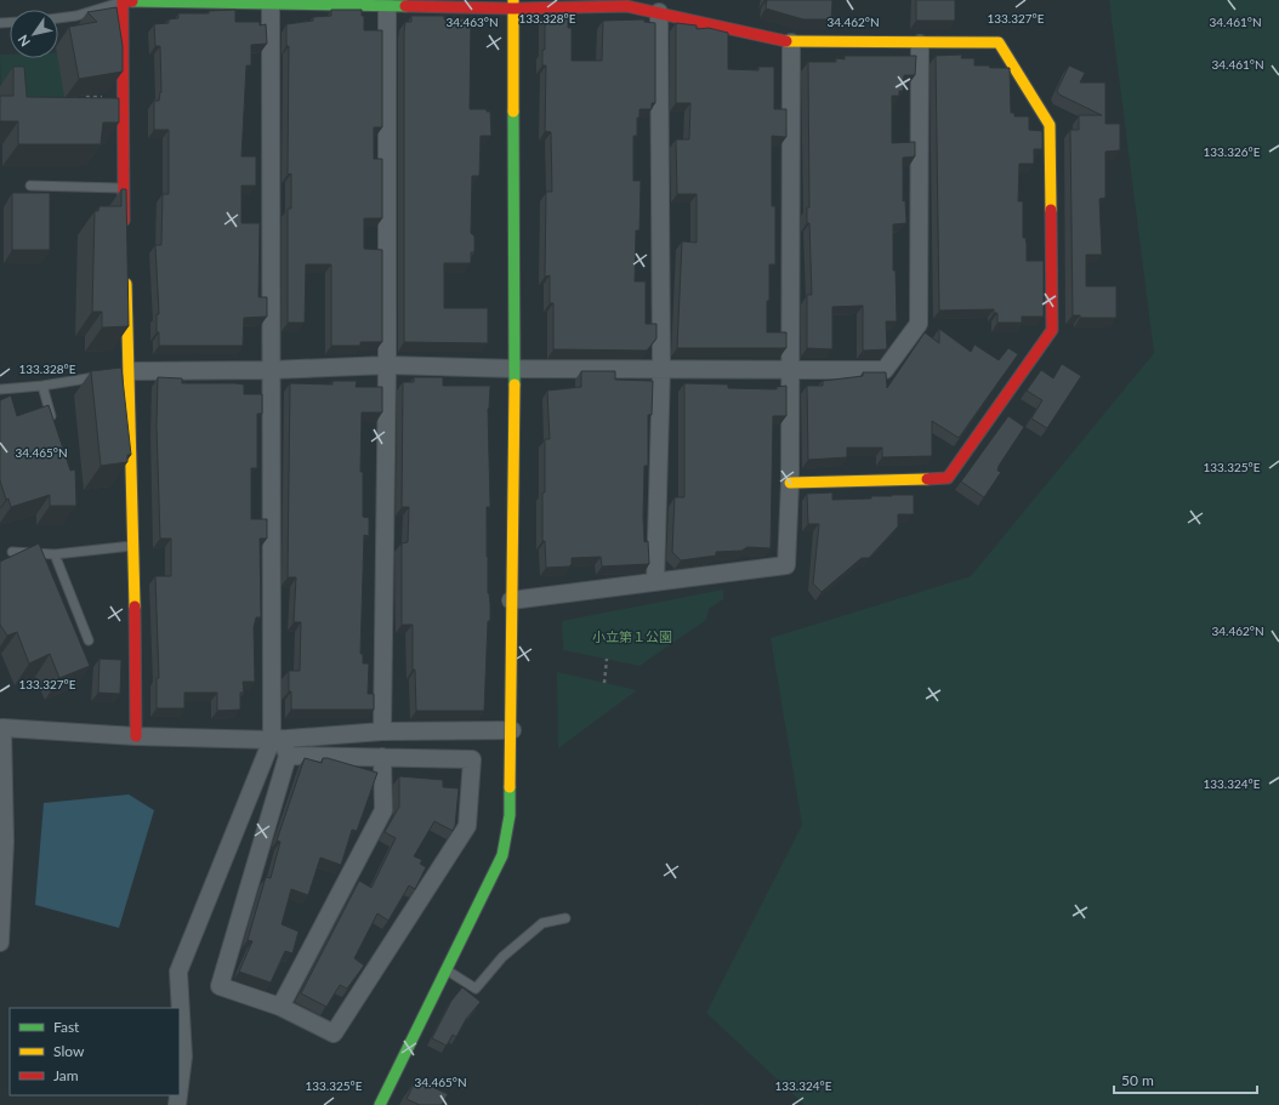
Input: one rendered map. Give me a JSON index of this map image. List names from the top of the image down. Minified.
{"parks":["小立第１公園"],"legend":["Fast","Slow","Jam"],"scale_bar":"50 m","north":"bottom left","coordinates":["133.328°E","133.327°E","34.463°N","34.462°N","34.461°N","133.326°E","34.465°N","133.325°E","133.324°E"]}
